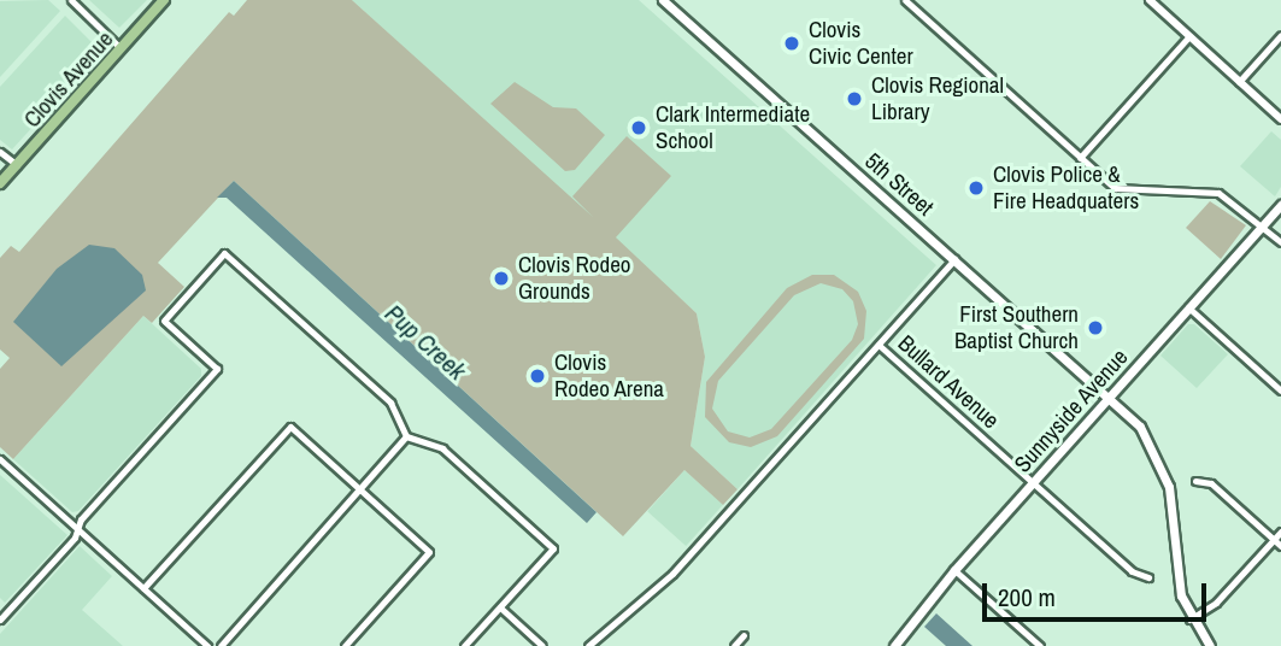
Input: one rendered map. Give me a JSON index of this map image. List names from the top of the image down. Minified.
{"streets":{"main road":["Clovis Avenue","5th Street","Sunnyside Avenue"],"street":["Bullard Avenue"]},"crossings":[["5th Street","Sunnyside Avenue"],["Bullard Avenue","Sunnyside Avenue"]],"water":["Pup Creek"],"places":["Clovis Civic Center","Clovis Regional Library","Clark Intermediate School","Clovis Police & Fire Headquaters","Clovis Rodeo Grounds","First Southern Baptist Church","Clovis Rodeo Arena"],"scale_bar":"200 m"}
